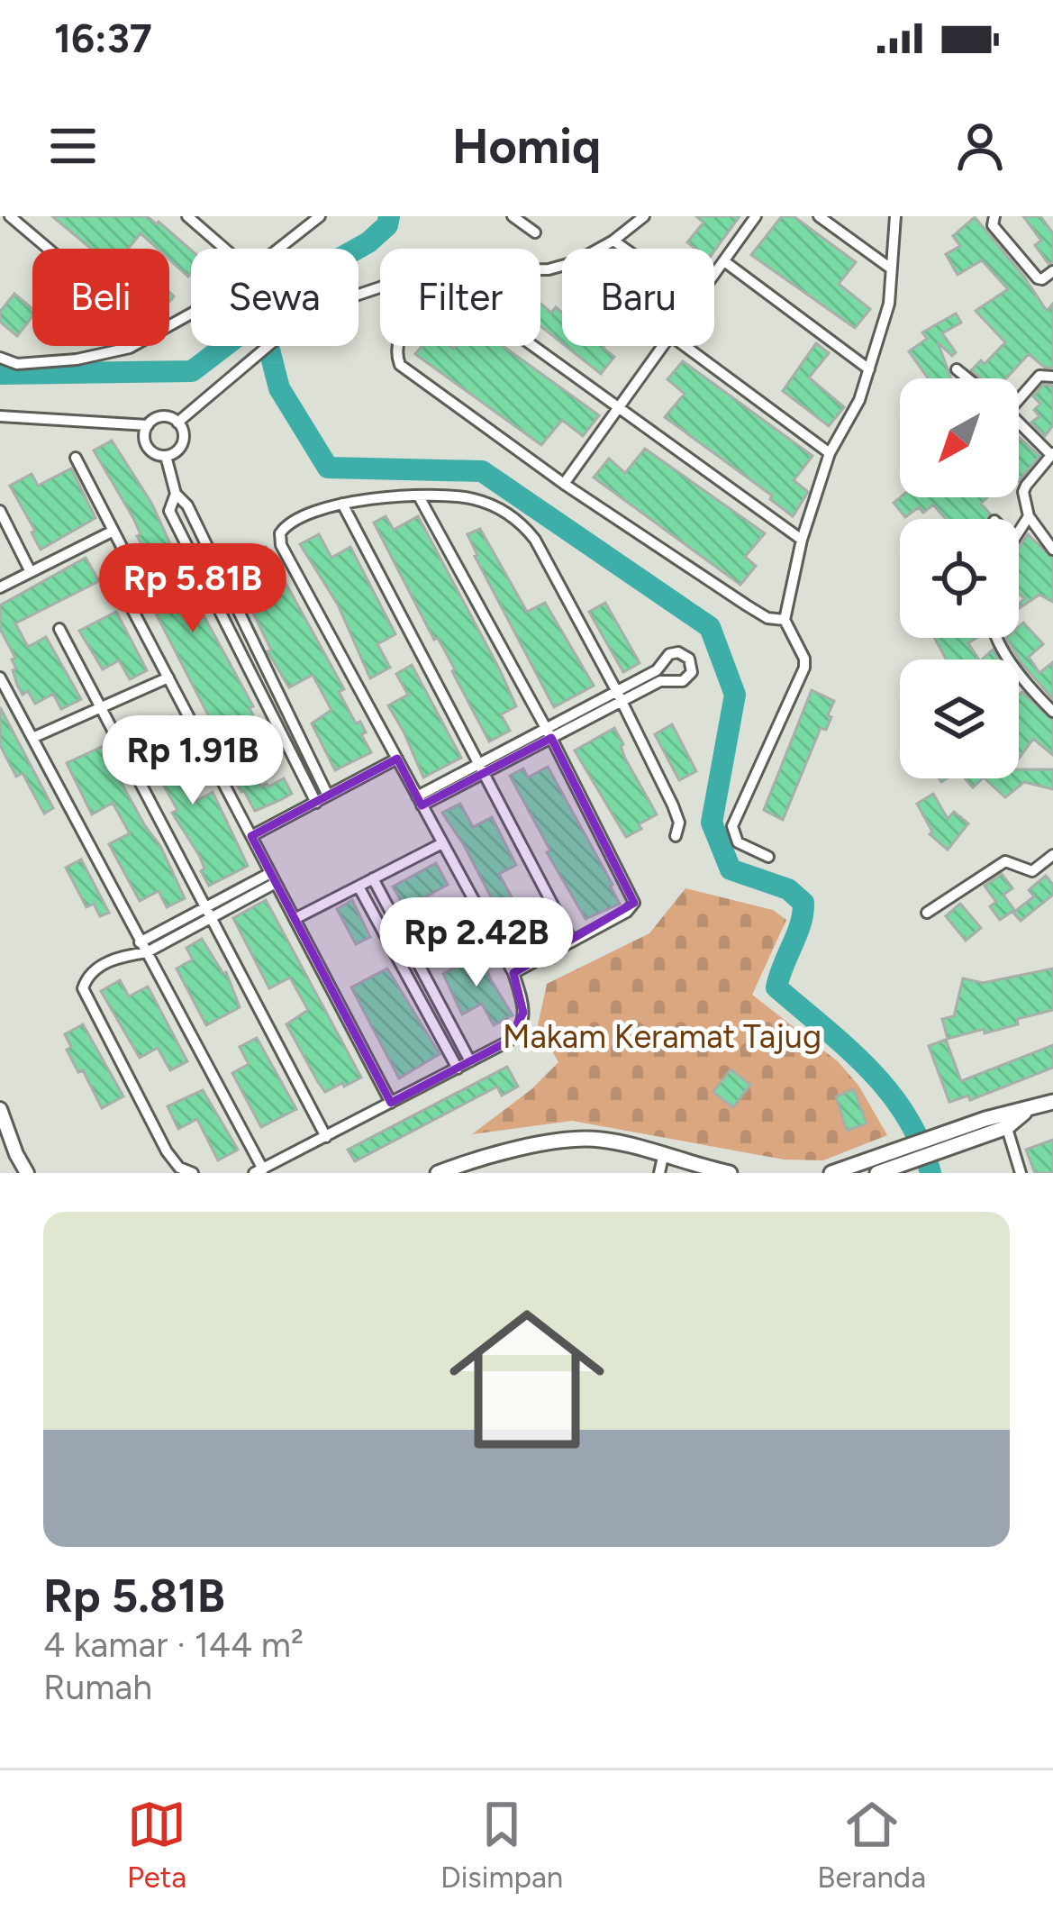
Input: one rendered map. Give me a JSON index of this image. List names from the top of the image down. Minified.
{"parks":["Makam Keramat Tajug"],"north":"bottom left","page":{"status":"16:37","header":"Homiq","chip":["Beli","Sewa","Filter","Baru"],"price":["Rp 5.81B","Rp 1.91B","Rp 2.42B"],"list":[{"name":"Rp 5.81B","note":"4 kamar · 144 m² · Rumah"}],"tabs":["Peta","Disimpan","Beranda"]}}
